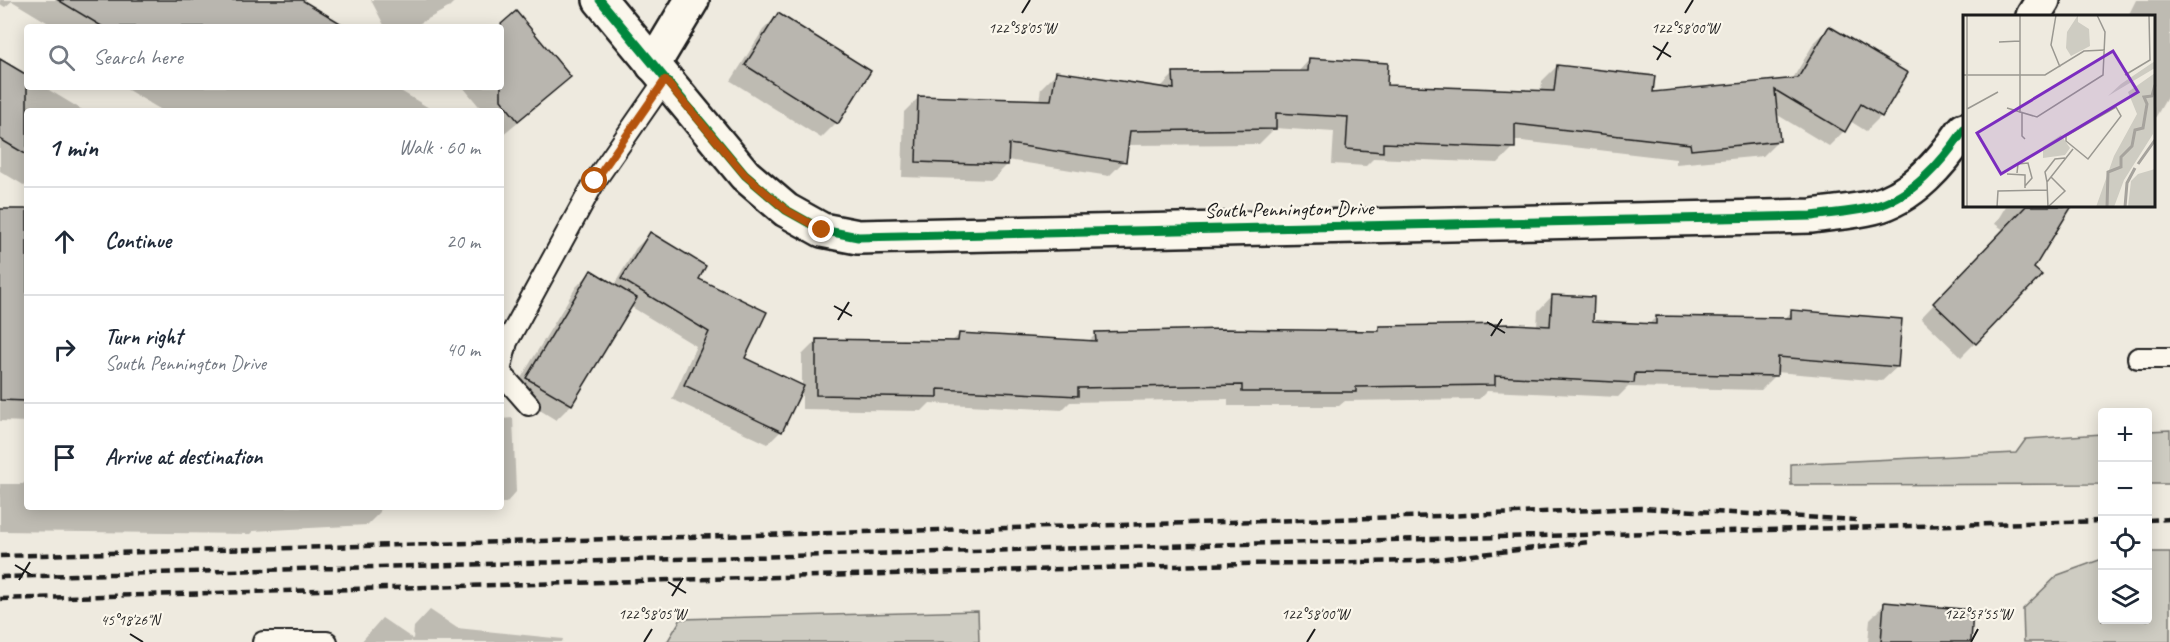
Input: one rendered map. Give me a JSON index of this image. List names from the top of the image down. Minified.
{"streets":{"street":["South Pennington Drive"]},"page":{"search":"Search here","heading":["1 min","Walk · 60 m"],"list":[["Continue","20 m"],["Turn right","South Pennington Drive","40 m"],"Arrive at destination"],"map_buttons":["+","−"]},"coordinates":["122°58'05\"W","122°58'00\"W","122°57'55\"W","45°18'26\"N"]}
